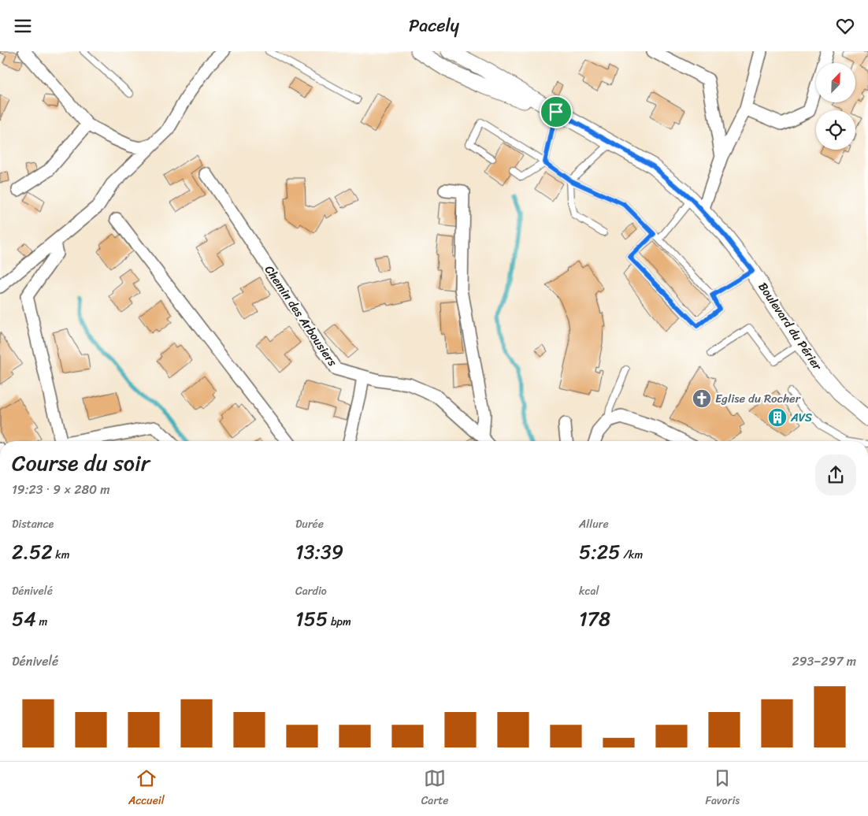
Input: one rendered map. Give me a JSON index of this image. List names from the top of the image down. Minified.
{"streets":{"street":["Chemin des Arbousiers","Boulevard du Périer"]},"places":{"church":["Eglise du Rocher"],"building":["AVS"]},"north":"top right","page":{"header":"Pacely","heading":["Course du soir","19:23 · 9 × 280 m"],"stats":[["Distance","2.52 km"],["Durée","13:39"],["Allure","5:25 /km"],["Dénivelé","54 m"],["Cardio","155 bpm"],["kcal","178"]],"chart":["Dénivelé","293–297 m"],"tabs":["Accueil","Carte","Favoris"]}}
